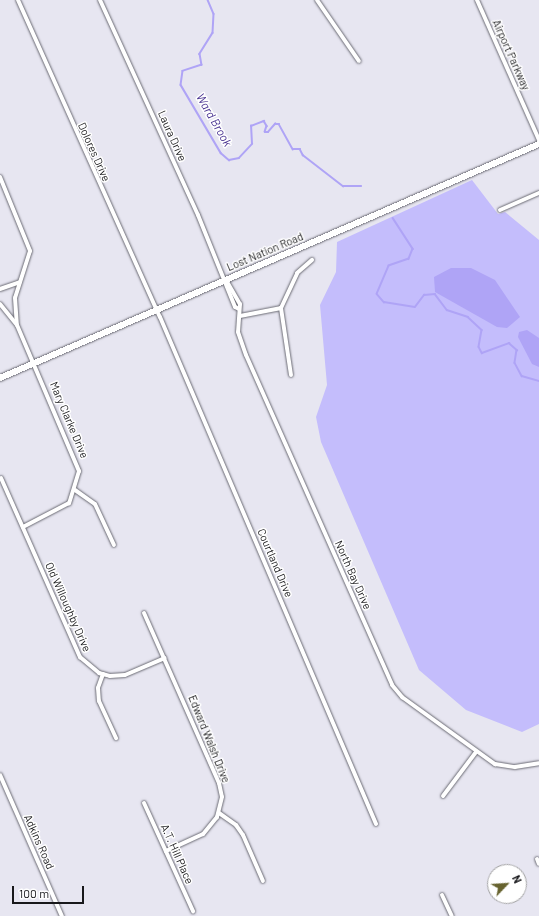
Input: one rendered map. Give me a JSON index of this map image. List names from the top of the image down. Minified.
{"streets":{"street":["Airport Parkway","Laura Drive","Dolores Drive","Lost Nation Road","Mary Clarke Drive","Courtland Drive","North Bay Drive","Old Willoughby Drive","Edward Walsh Drive","Adkins Road","A.T. Hill Place"]},"crossings":[["Laura Drive","Lost Nation Road"],["Laura Drive","North Bay Drive"],["Dolores Drive","Lost Nation Road"],["Dolores Drive","Courtland Drive"],["Lost Nation Road","Mary Clarke Drive"],["Lost Nation Road","Courtland Drive"],["Lost Nation Road","North Bay Drive"],["Mary Clarke Drive","Old Willoughby Drive"]],"water":["Ward Brook"],"scale_bar":"100 m","north":"top right"}
